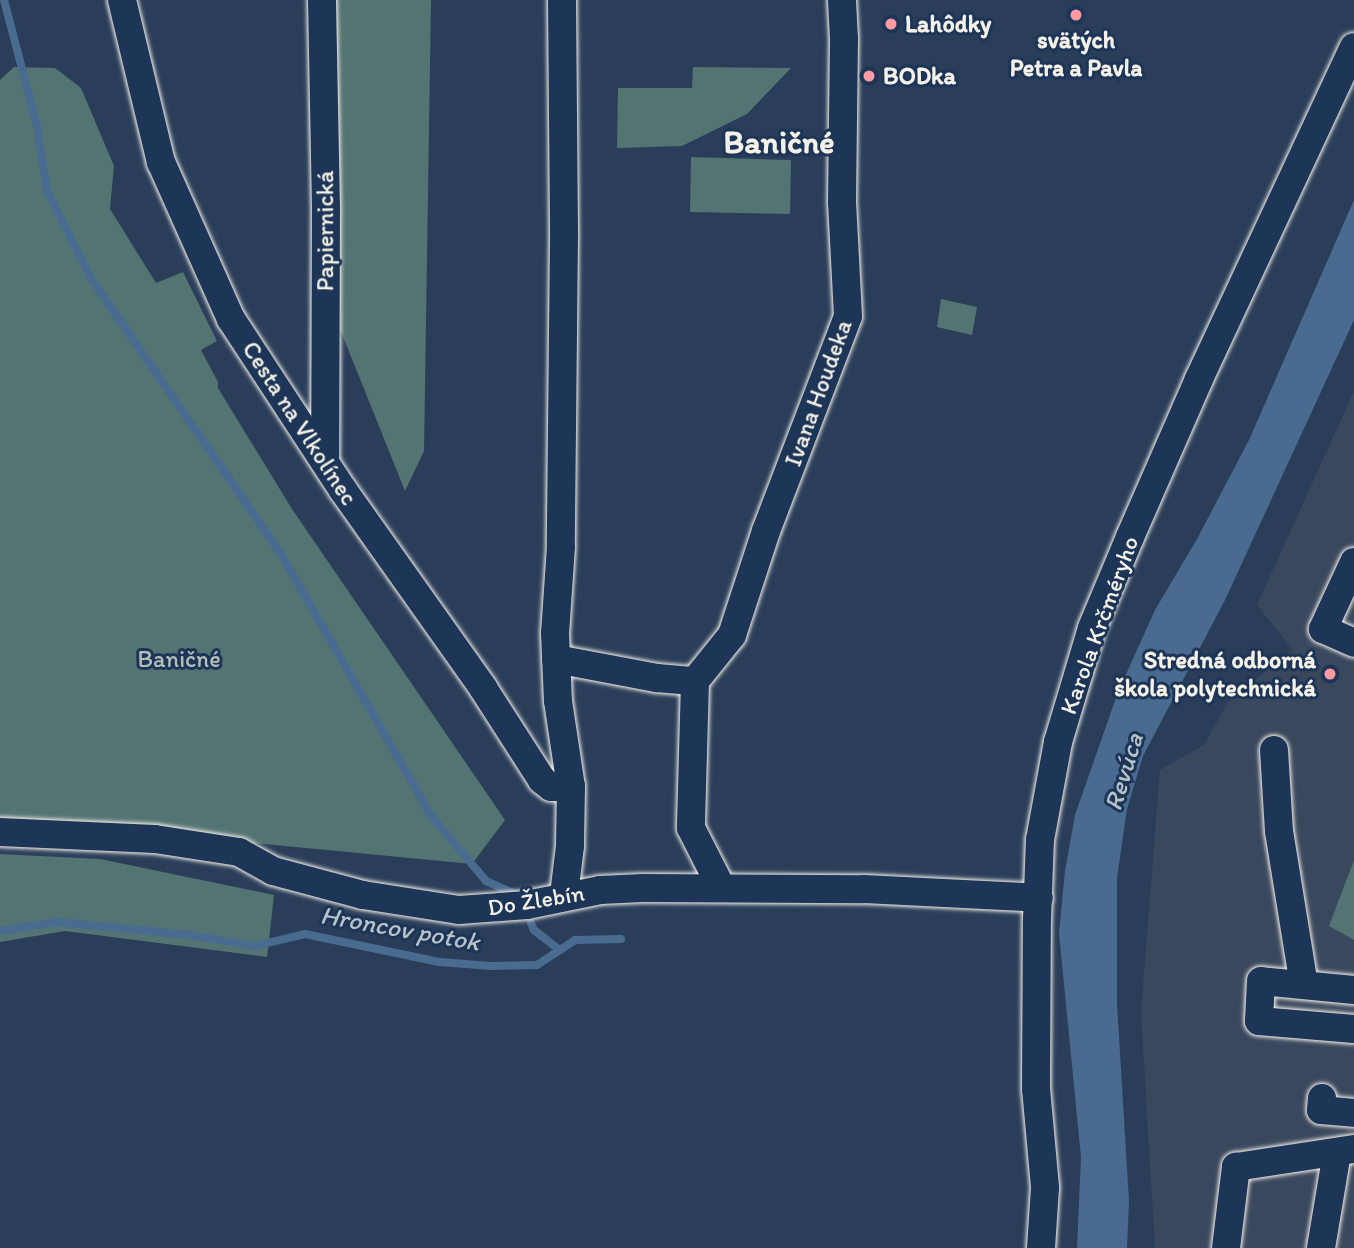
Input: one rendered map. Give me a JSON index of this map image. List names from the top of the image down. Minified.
{"streets":{"street":["Papiernická","Ivana Houdeka","Cesta na Vlkolínec","Karola Krčméryho","Do Žlebín"]},"crossings":[["Papiernická","Cesta na Vlkolínec"],["Karola Krčméryho","Do Žlebín"]],"districts":["Baničné"],"water":["Revúca","Hroncov potok"],"parks":["Baničné"],"places":["svätých Petra a Pavla","Lahôdky","BODka","Stredná odborná škola polytechnická"]}
